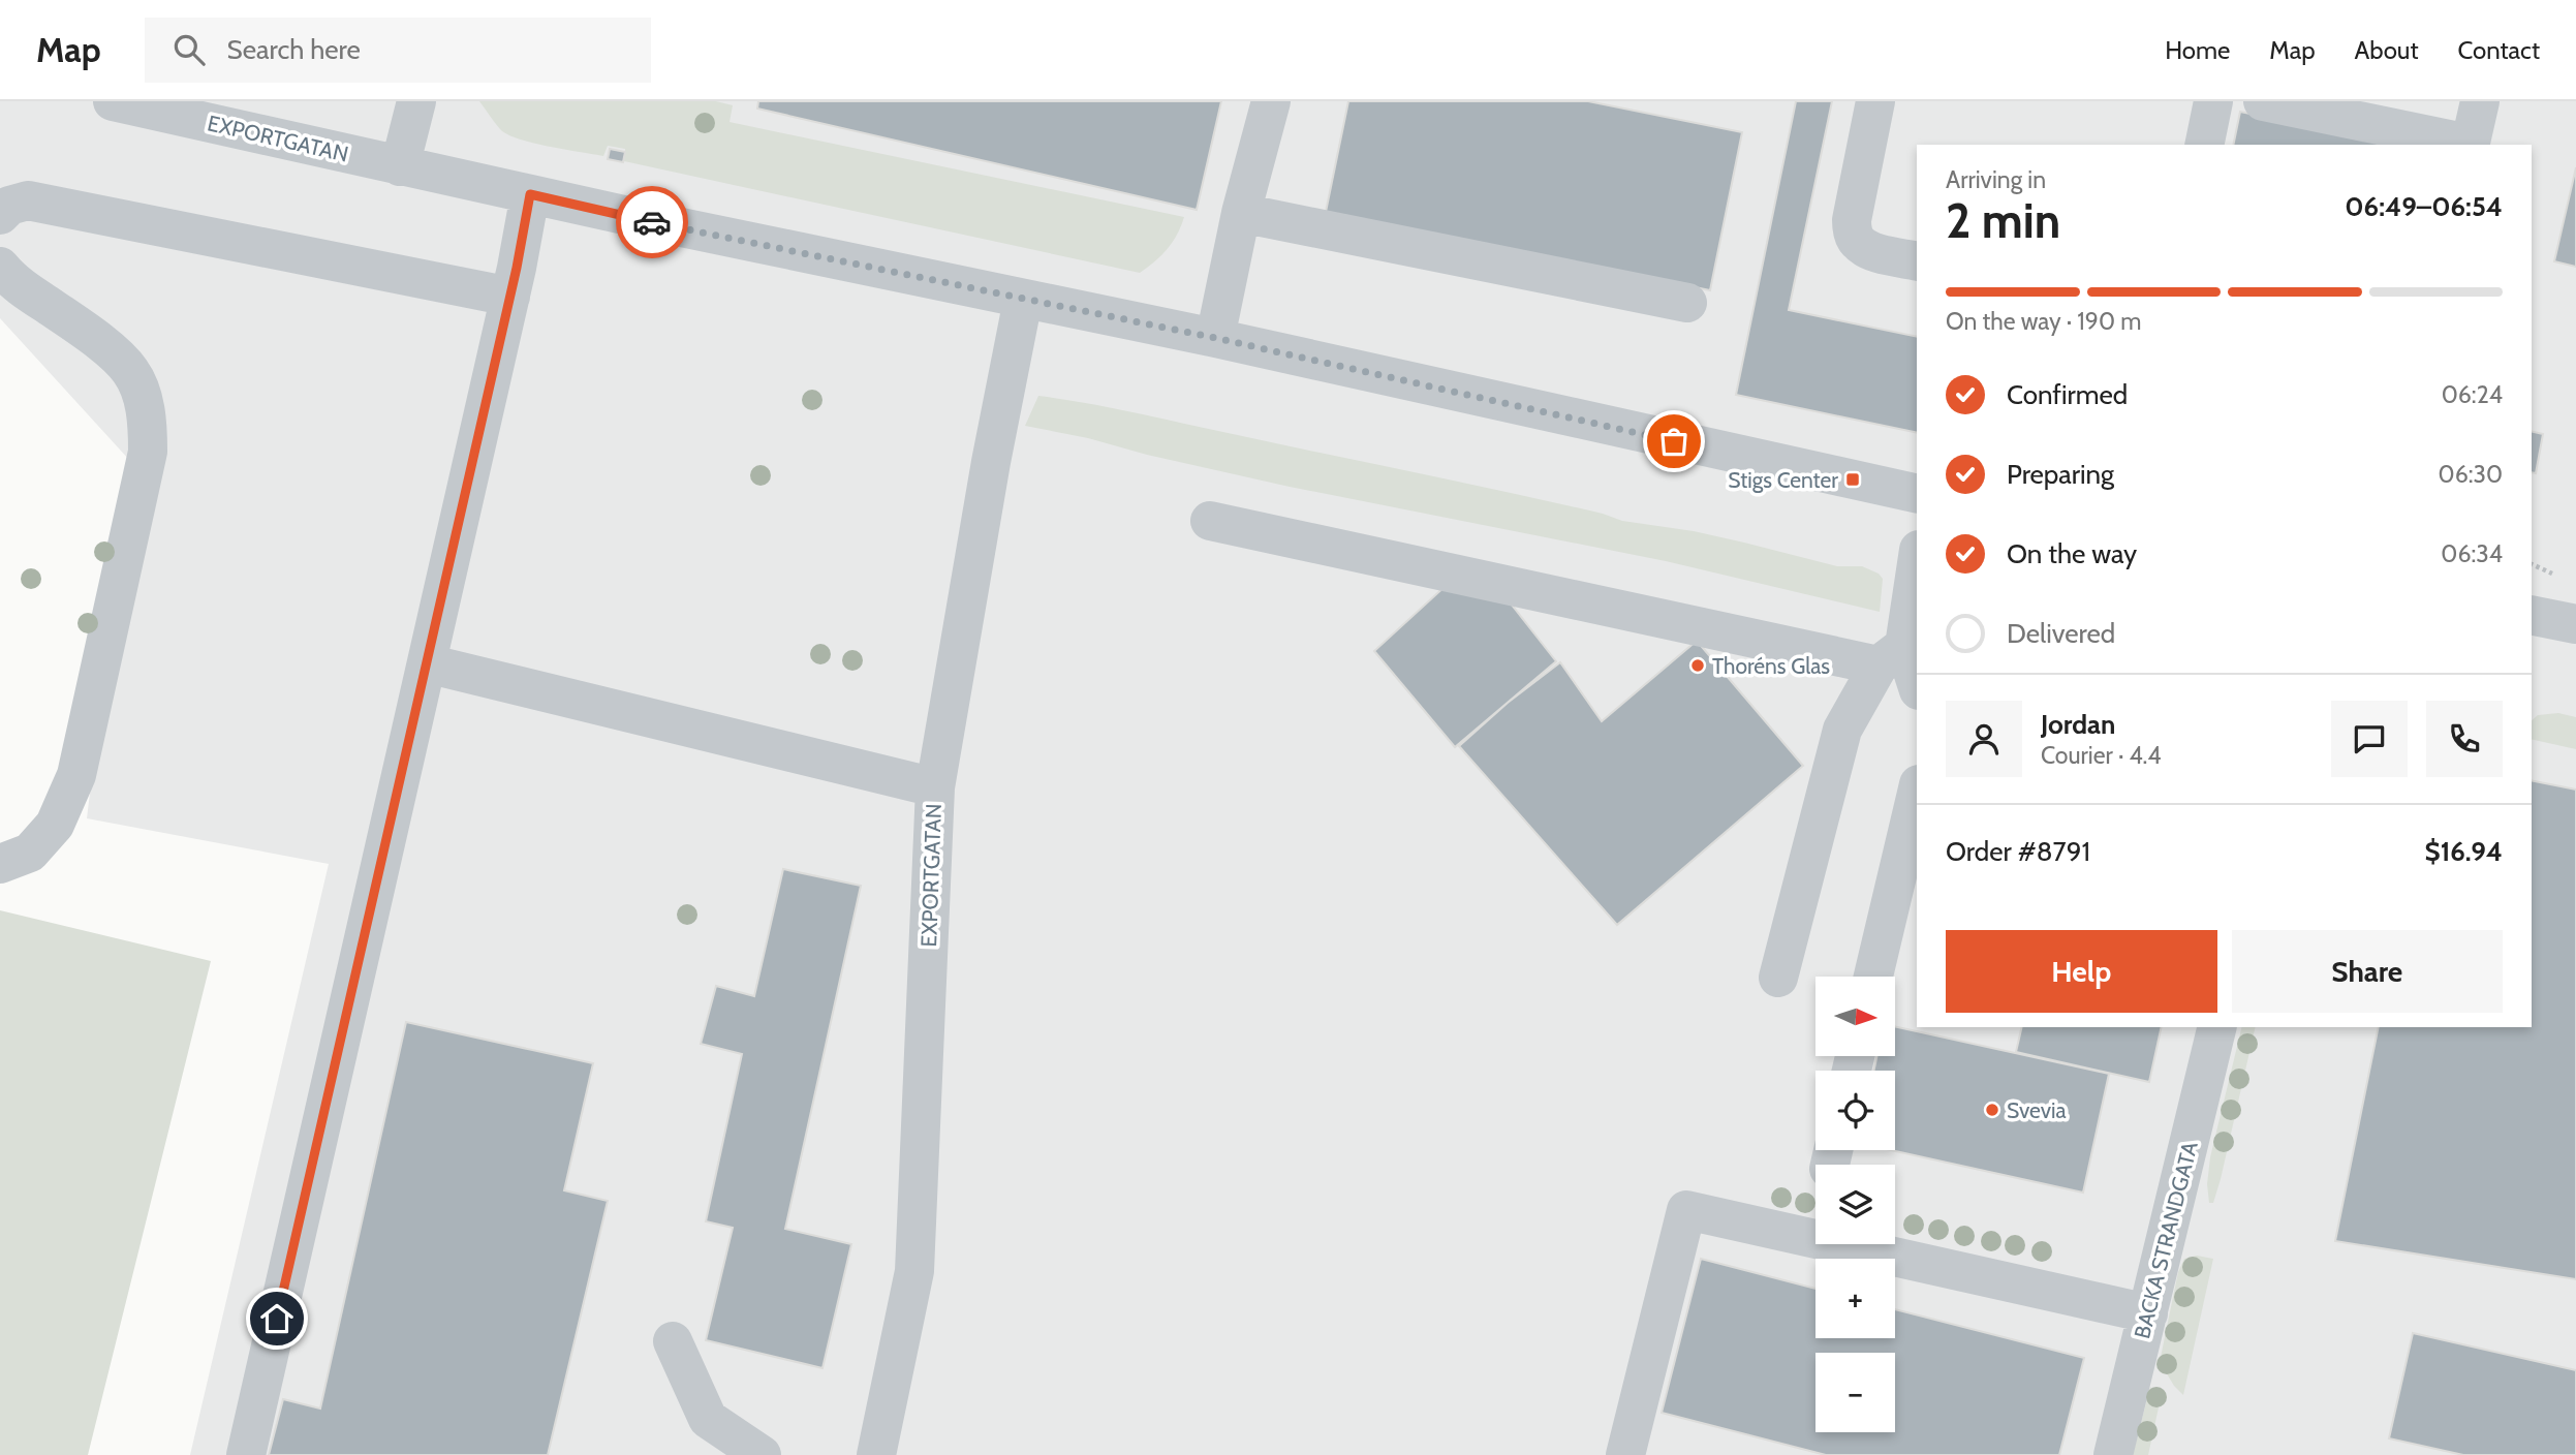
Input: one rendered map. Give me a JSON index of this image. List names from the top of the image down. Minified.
{"streets":{"street":["EXPORTGATAN","BACKA STRANDGATA"]},"places":{"transit":["Stigs Center"],"other":["Thoréns Glas","Svevia"]},"north":"right","page":{"header":"Map","search":"Search here","nav":["Home","Map","About","Contact"],"heading":["2 min","Arriving in","06:49–06:54"],"panel":["Jordan","Courier · 4.4","Order #8791","$16.94"],"bar":"On the way · 190 m","list":[["Confirmed","06:24"],["Preparing","06:30"],["On the way","06:34"],"Delivered"],"buttons":["Help","Share"],"map_buttons":["+","−"]}}
